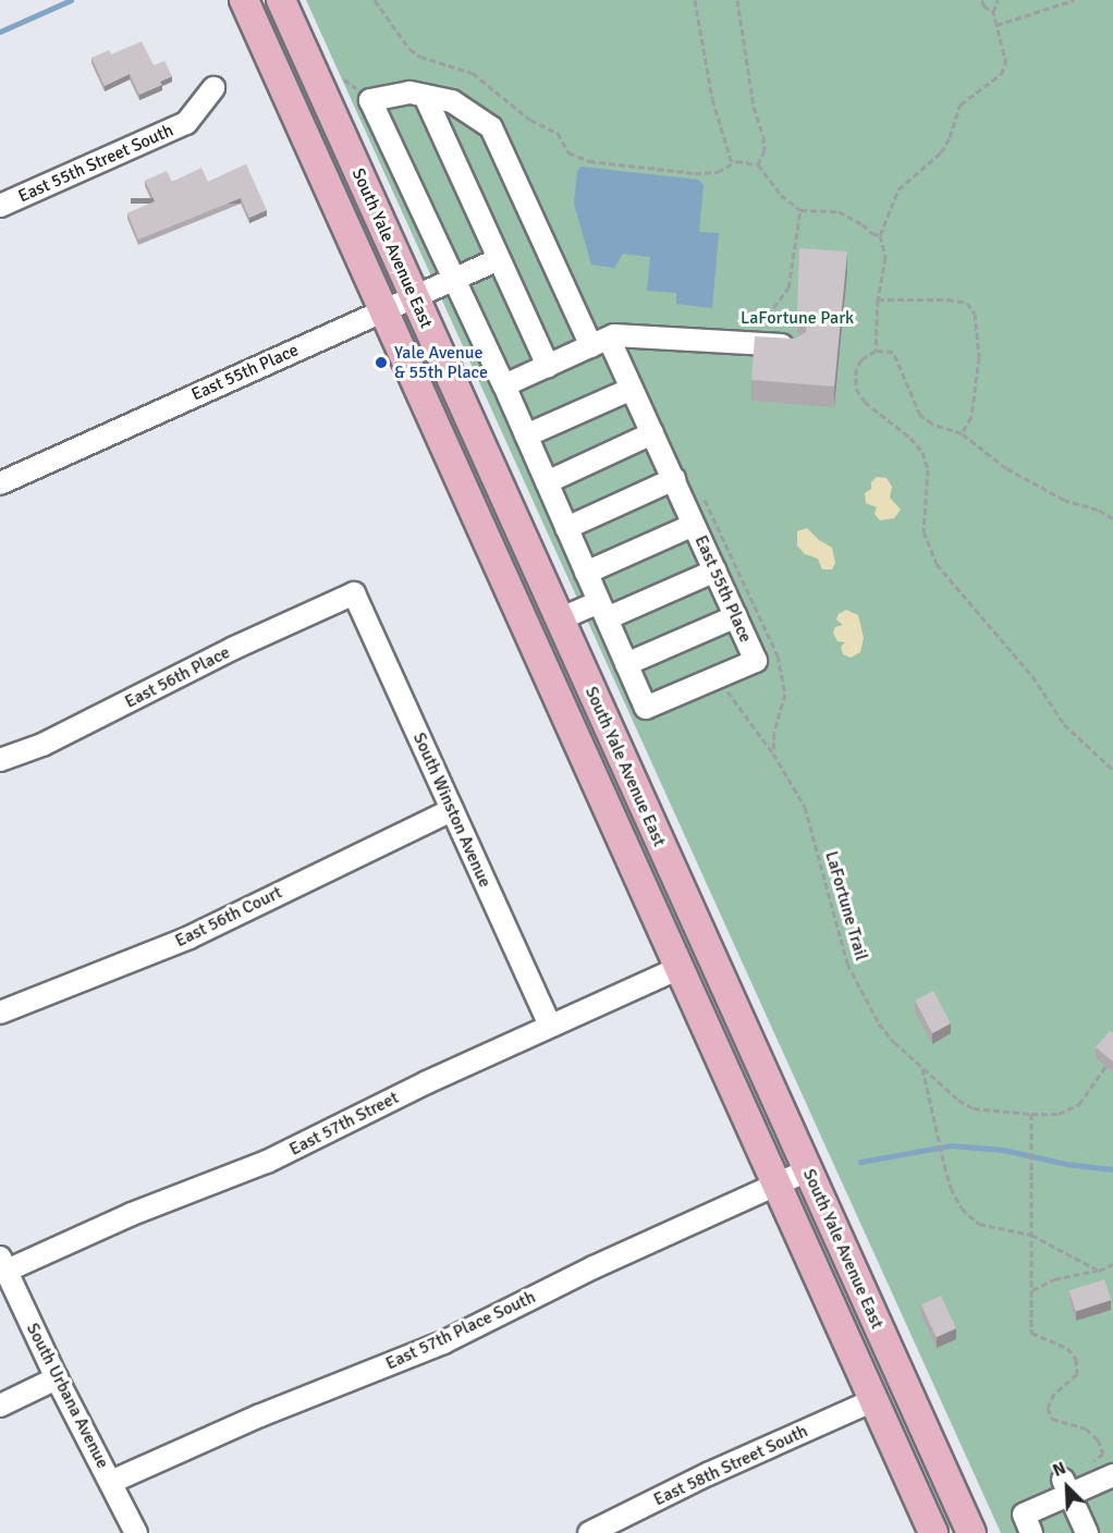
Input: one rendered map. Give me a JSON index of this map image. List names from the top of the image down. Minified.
{"streets":{"main road":["South Yale Avenue East"],"street":["East 55th Street South","East 55th Place","East 56th Place","South Winston Avenue","East 56th Court","East 57th Street","East 57th Place South","South Urbana Avenue","East 58th Street South"],"path":["LaFortune Trail"]},"crossings":[["South Yale Avenue East","East 55th Place"],["South Yale Avenue East","East 57th Street"],["South Yale Avenue East","East 57th Place South"],["South Yale Avenue East","East 58th Street South"],["East 56th Place","South Winston Avenue"],["South Winston Avenue","East 56th Court"],["South Winston Avenue","East 57th Street"],["East 57th Street","South Urbana Avenue"],["East 57th Place South","South Urbana Avenue"]],"parks":["LaFortune Park"],"places":["Yale Avenue & 55th Place"],"north":"top left"}
